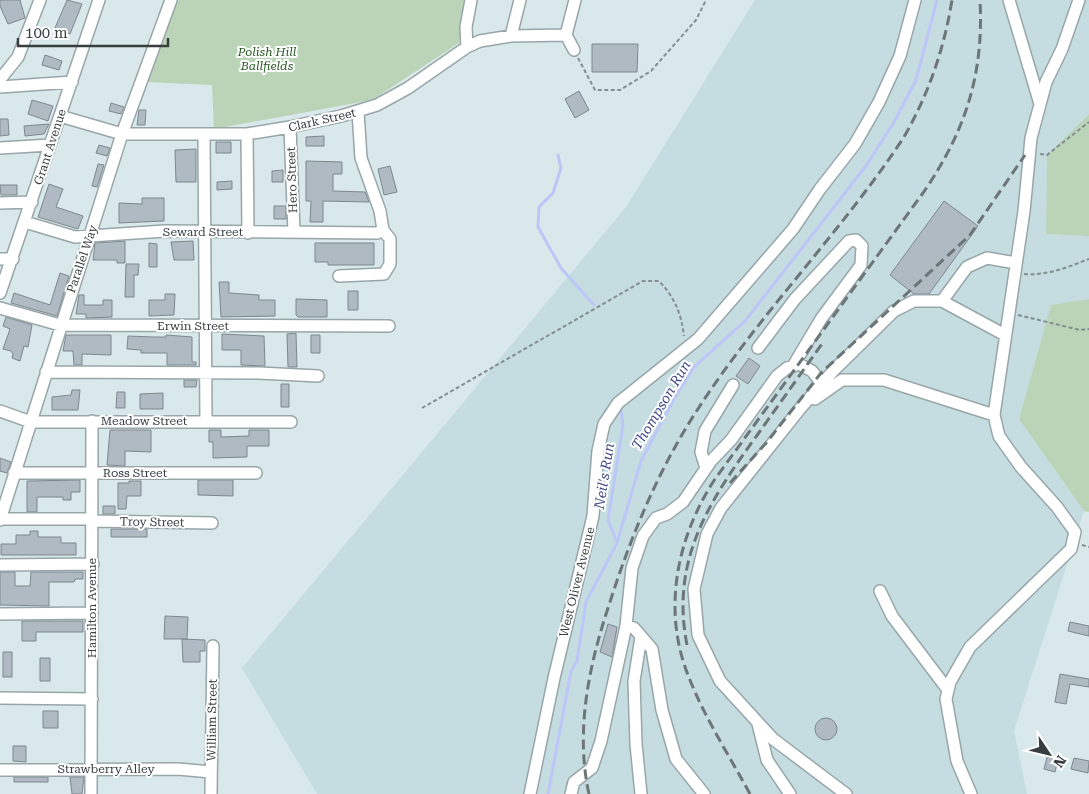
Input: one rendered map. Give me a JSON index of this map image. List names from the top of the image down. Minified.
{"streets":{"street":["Clark Street","Grant Avenue","Hero Street","Seward Street","Parallel Way","Erwin Street","Meadow Street","Ross Street","Troy Street","West Oliver Avenue","Hamilton Avenue","William Street","Strawberry Alley"]},"crossings":[["Clark Street","Grant Avenue"],["Clark Street","Hero Street"],["Clark Street","Parallel Way"],["Grant Avenue","Seward Street"],["Hero Street","Seward Street"],["Seward Street","Parallel Way"],["Parallel Way","Erwin Street"],["Parallel Way","Meadow Street"],["Parallel Way","Ross Street"],["Parallel Way","Troy Street"],["Meadow Street","Hamilton Avenue"],["Ross Street","Hamilton Avenue"],["Troy Street","Hamilton Avenue"],["Hamilton Avenue","Strawberry Alley"],["William Street","Strawberry Alley"]],"water":["Thompson Run","Neil's Run"],"parks":["Polish Hill Ballfields"],"scale_bar":"100 m","north":"bottom right"}
